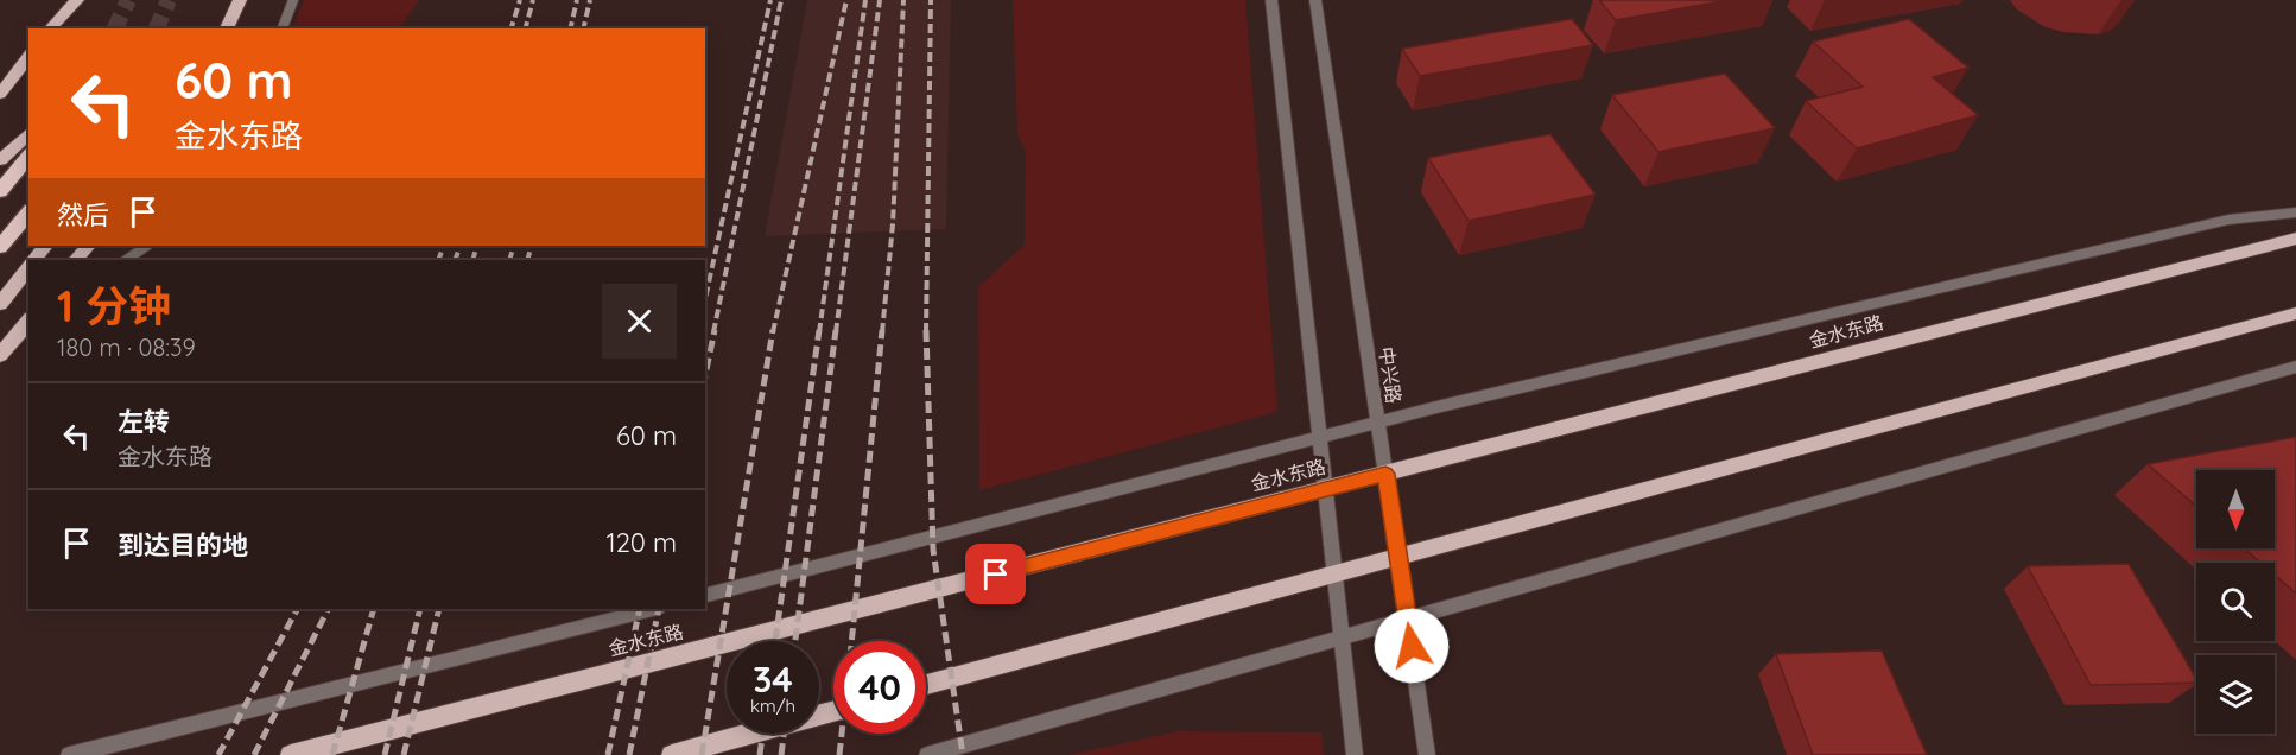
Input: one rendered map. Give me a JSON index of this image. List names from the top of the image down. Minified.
{"streets":{"main road":["金水东路"],"street":["中兴路"]},"crossings":[["金水东路","中兴路"]],"north":"bottom","page":{"turn":["60 m","金水东路"],"then":"然后","heading":["1 分钟","180 m · 08:39"],"list":[{"name":"左转","note":"金水东路","value":"60 m"},{"name":"到达目的地","value":"120 m"}],"speed":"34 km/h","limit":"40"}}
